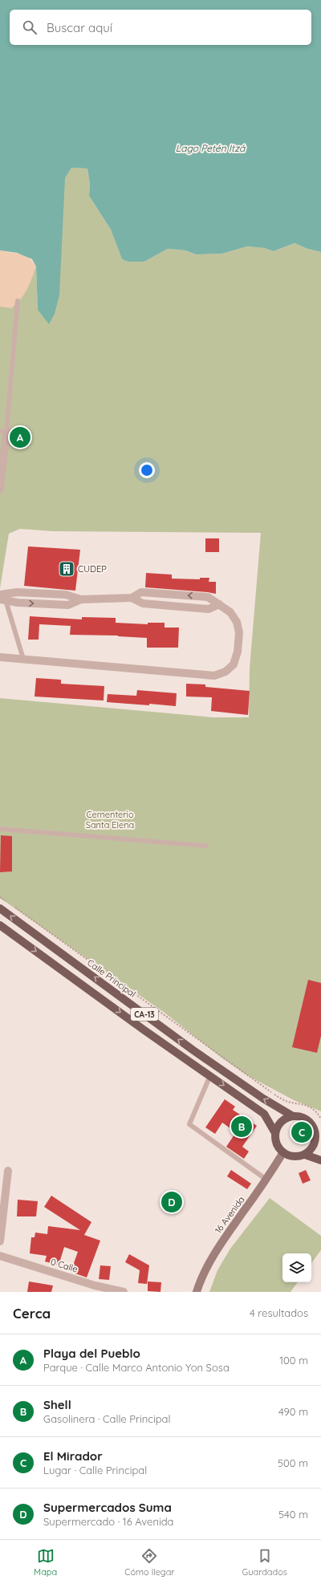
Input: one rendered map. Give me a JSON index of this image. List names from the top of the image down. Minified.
{"streets":{"main road":["Calle Principal","CA-13","16 Avenida"],"street":["0 Calle"]},"crossings":[["Calle Principal","CA-13"],["Calle Principal","16 Avenida"],["CA-13","16 Avenida"]],"water":["Lago Petén Itzá"],"parks":["Cementerio Santa Elena"],"places":{"building":["CUDEP"]},"page":{"search":"Buscar aquí","pins":["A","B","C","D"],"heading":["Cerca","4 resultados"],"list":[{"mark":"A","name":"Playa del Pueblo","note":"Parque · Calle Marco Antonio Yon Sosa","value":"100 m"},{"mark":"B","name":"Shell","note":"Gasolinera · Calle Principal","value":"490 m"},{"mark":"C","name":"El Mirador","note":"Lugar · Calle Principal","value":"500 m"},{"mark":"D","name":"Supermercados Suma","note":"Supermercado · 16 Avenida","value":"540 m"}],"nav":["Mapa","Cómo llegar","Guardados"]}}
